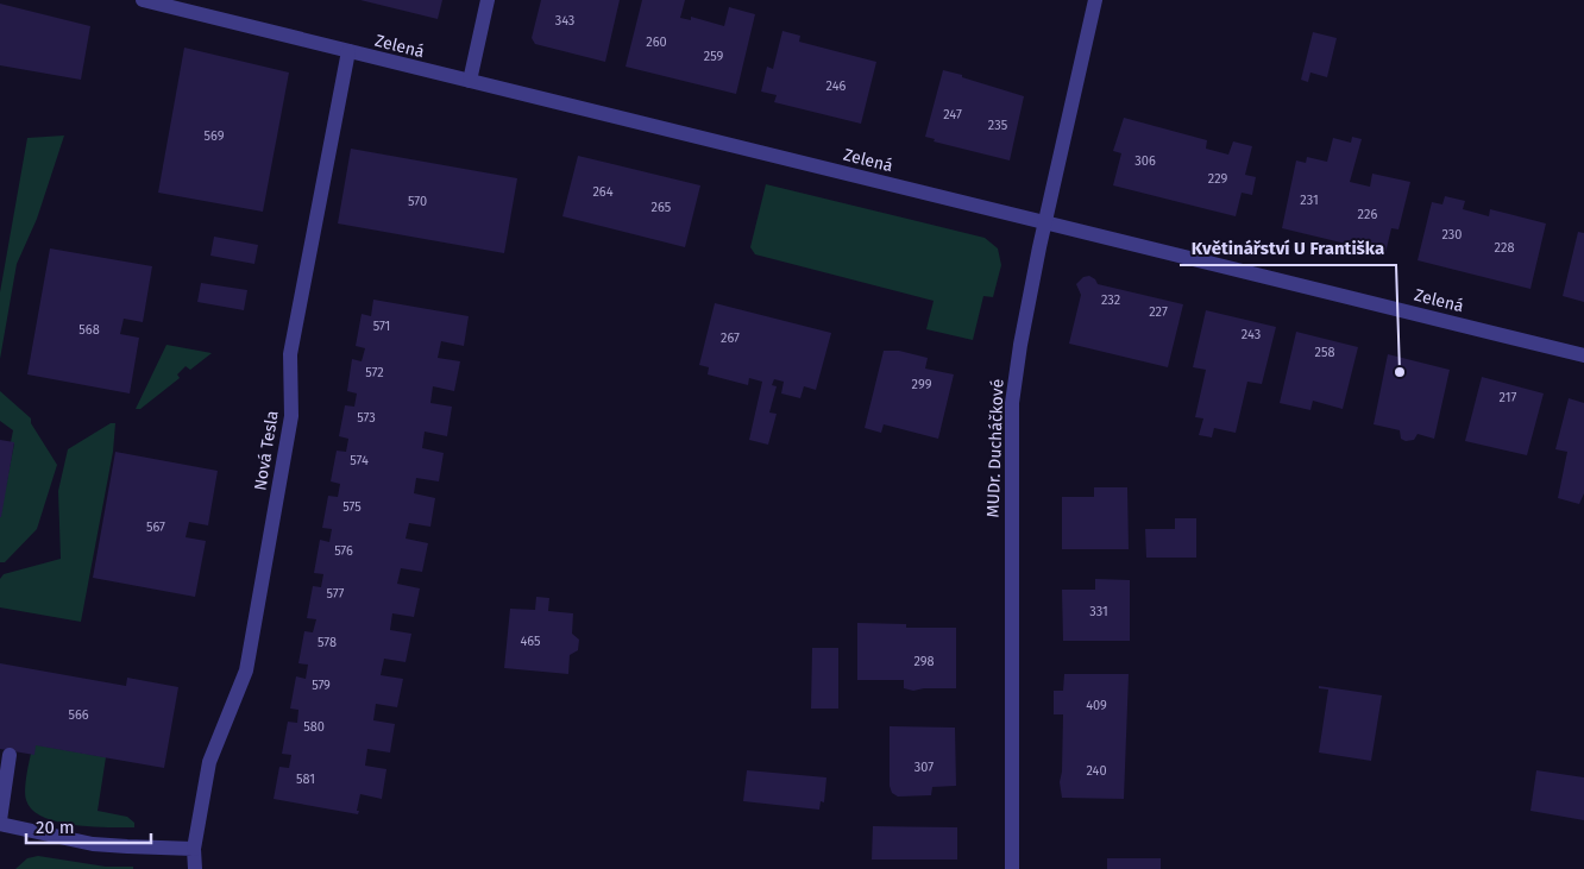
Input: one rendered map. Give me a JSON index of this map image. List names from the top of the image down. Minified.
{"streets":{"street":["Zelená","MUDr. Ducháčkové","Nová Tesla"]},"crossings":[["Zelená","MUDr. Ducháčkové"],["Zelená","Nová Tesla"]],"places":["Květinářství U Františka"],"house_numbers":["343","260","259","246","247","235","569","306","229","264","231","570","265","226","230","228","232","227","571","568","243","267","258","572","299","217","573","574","575","567","576","577","331","465","578","298","579","409","566","580","307","240","581"],"scale_bar":"20 m"}
